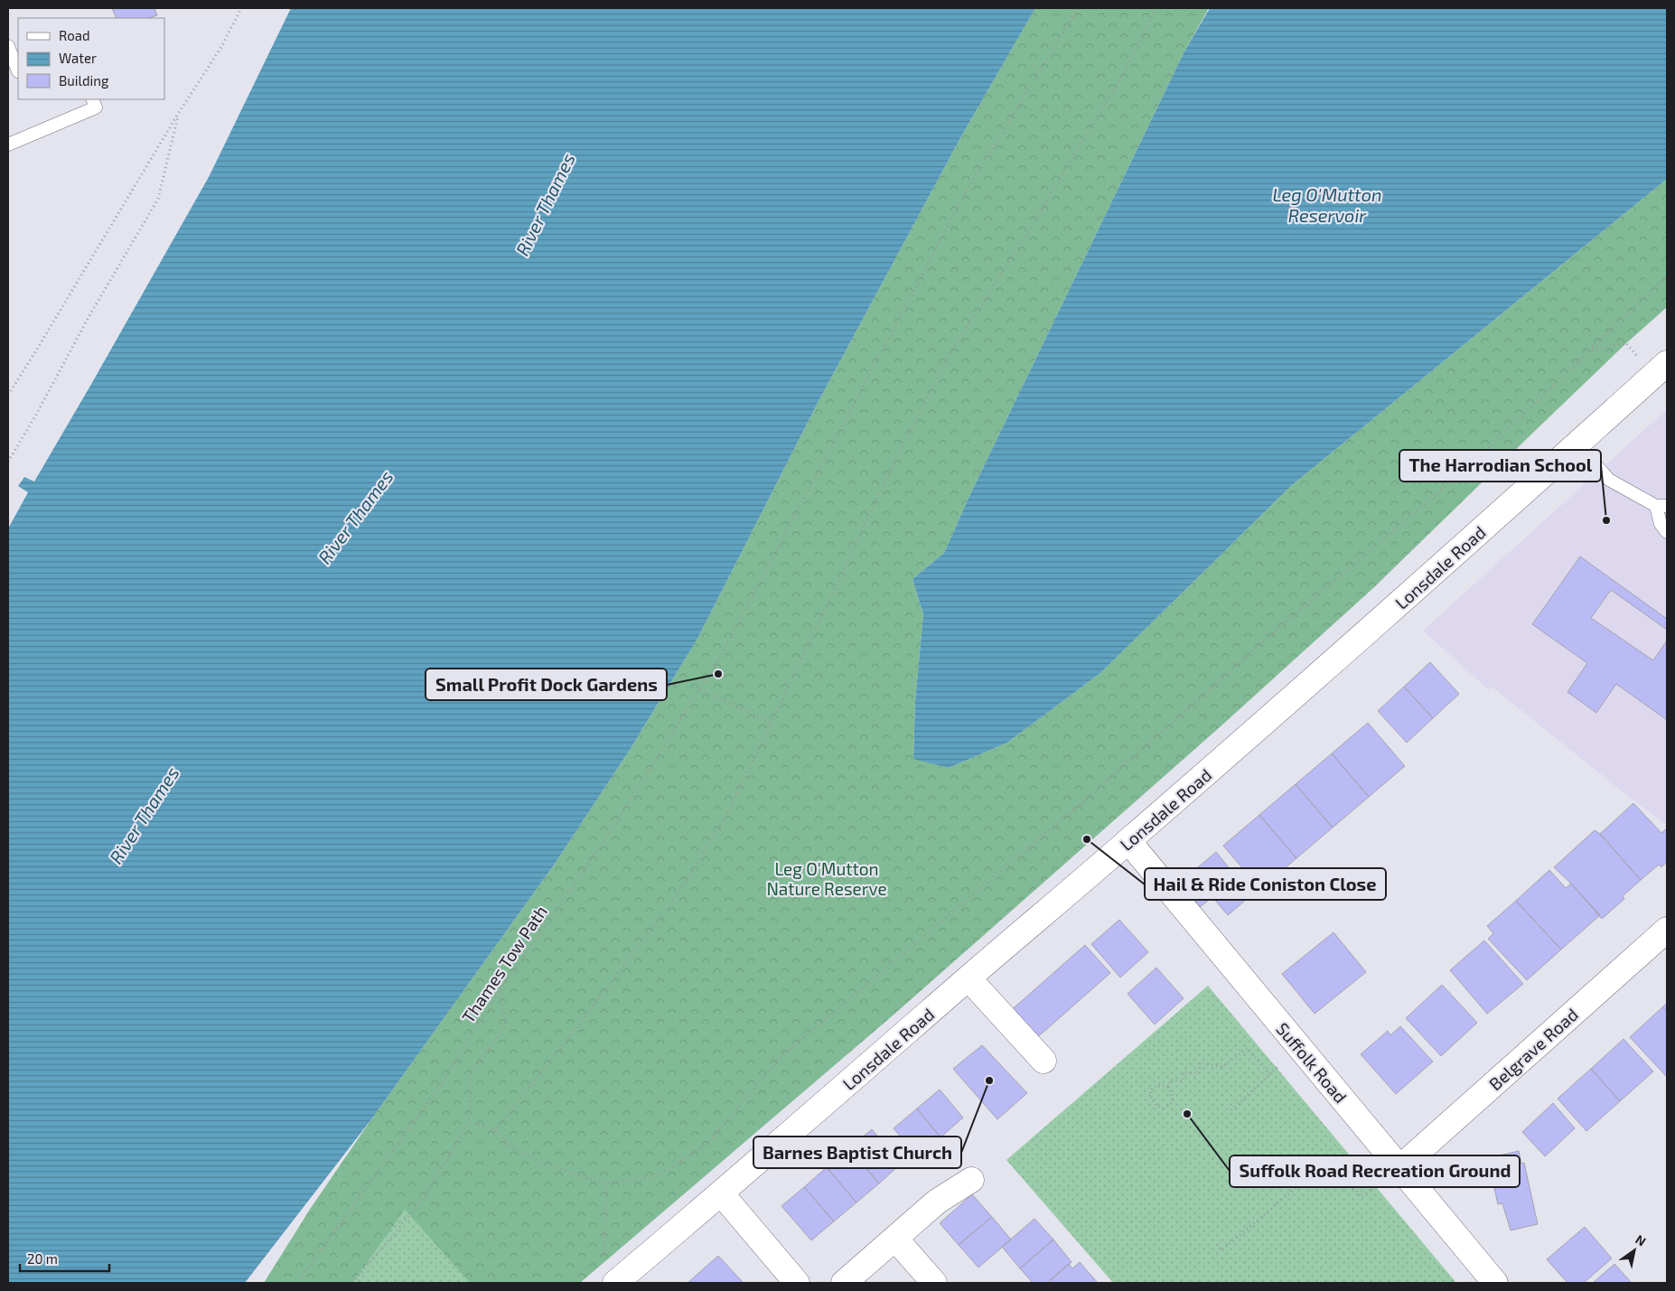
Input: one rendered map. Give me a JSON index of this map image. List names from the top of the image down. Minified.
{"streets":{"street":["Lonsdale Road","Belgrave Road","Suffolk Road"],"path":["Thames Tow Path"]},"crossings":[["Lonsdale Road","Suffolk Road"],["Belgrave Road","Suffolk Road"]],"water":["Leg O'Mutton Reservoir","River Thames"],"parks":["Leg O'Mutton Nature Reserve"],"places":["The Harrodian School","Small Profit Dock Gardens","Hail & Ride Coniston Close","Barnes Baptist Church","Suffolk Road Recreation Ground"],"legend":["Road","Water","Building"],"scale_bar":"20 m","north":"top right"}
